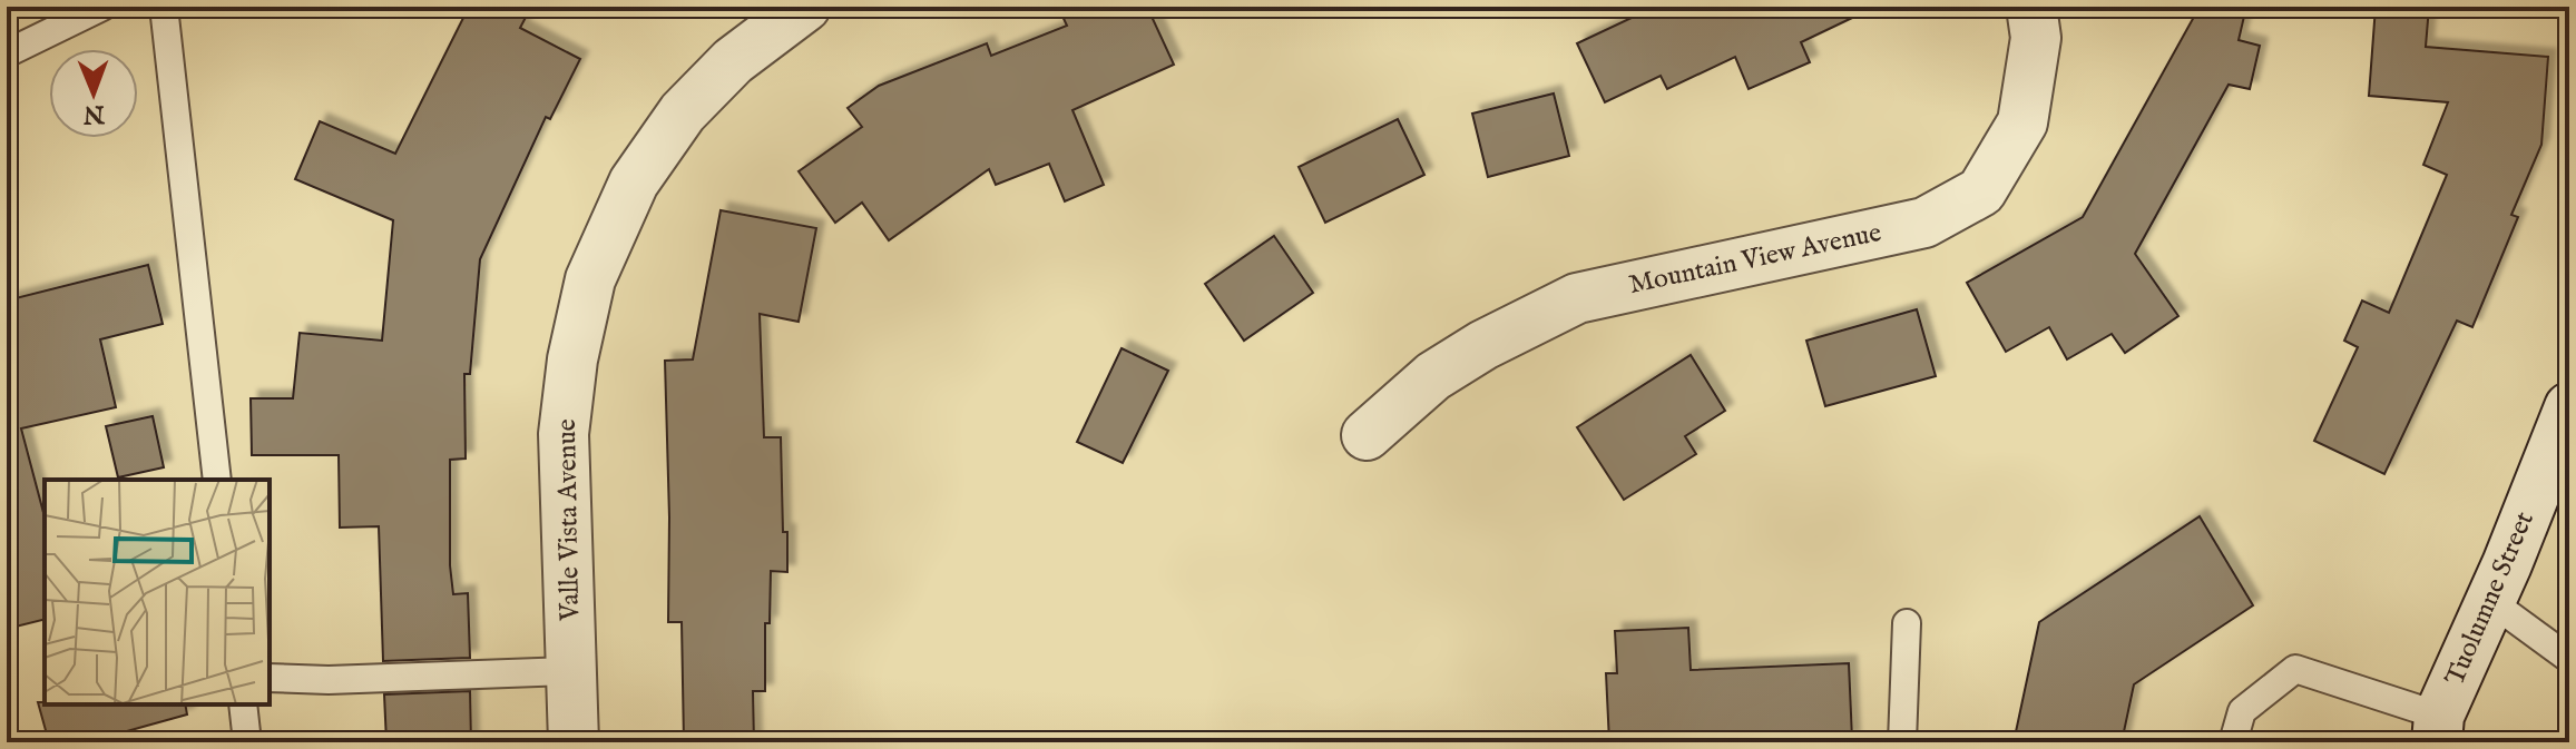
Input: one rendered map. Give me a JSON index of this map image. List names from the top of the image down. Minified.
{"streets":{"street":["Mountain View Avenue","Valle Vista Avenue","Tuolumne Street"]},"north":"bottom"}
